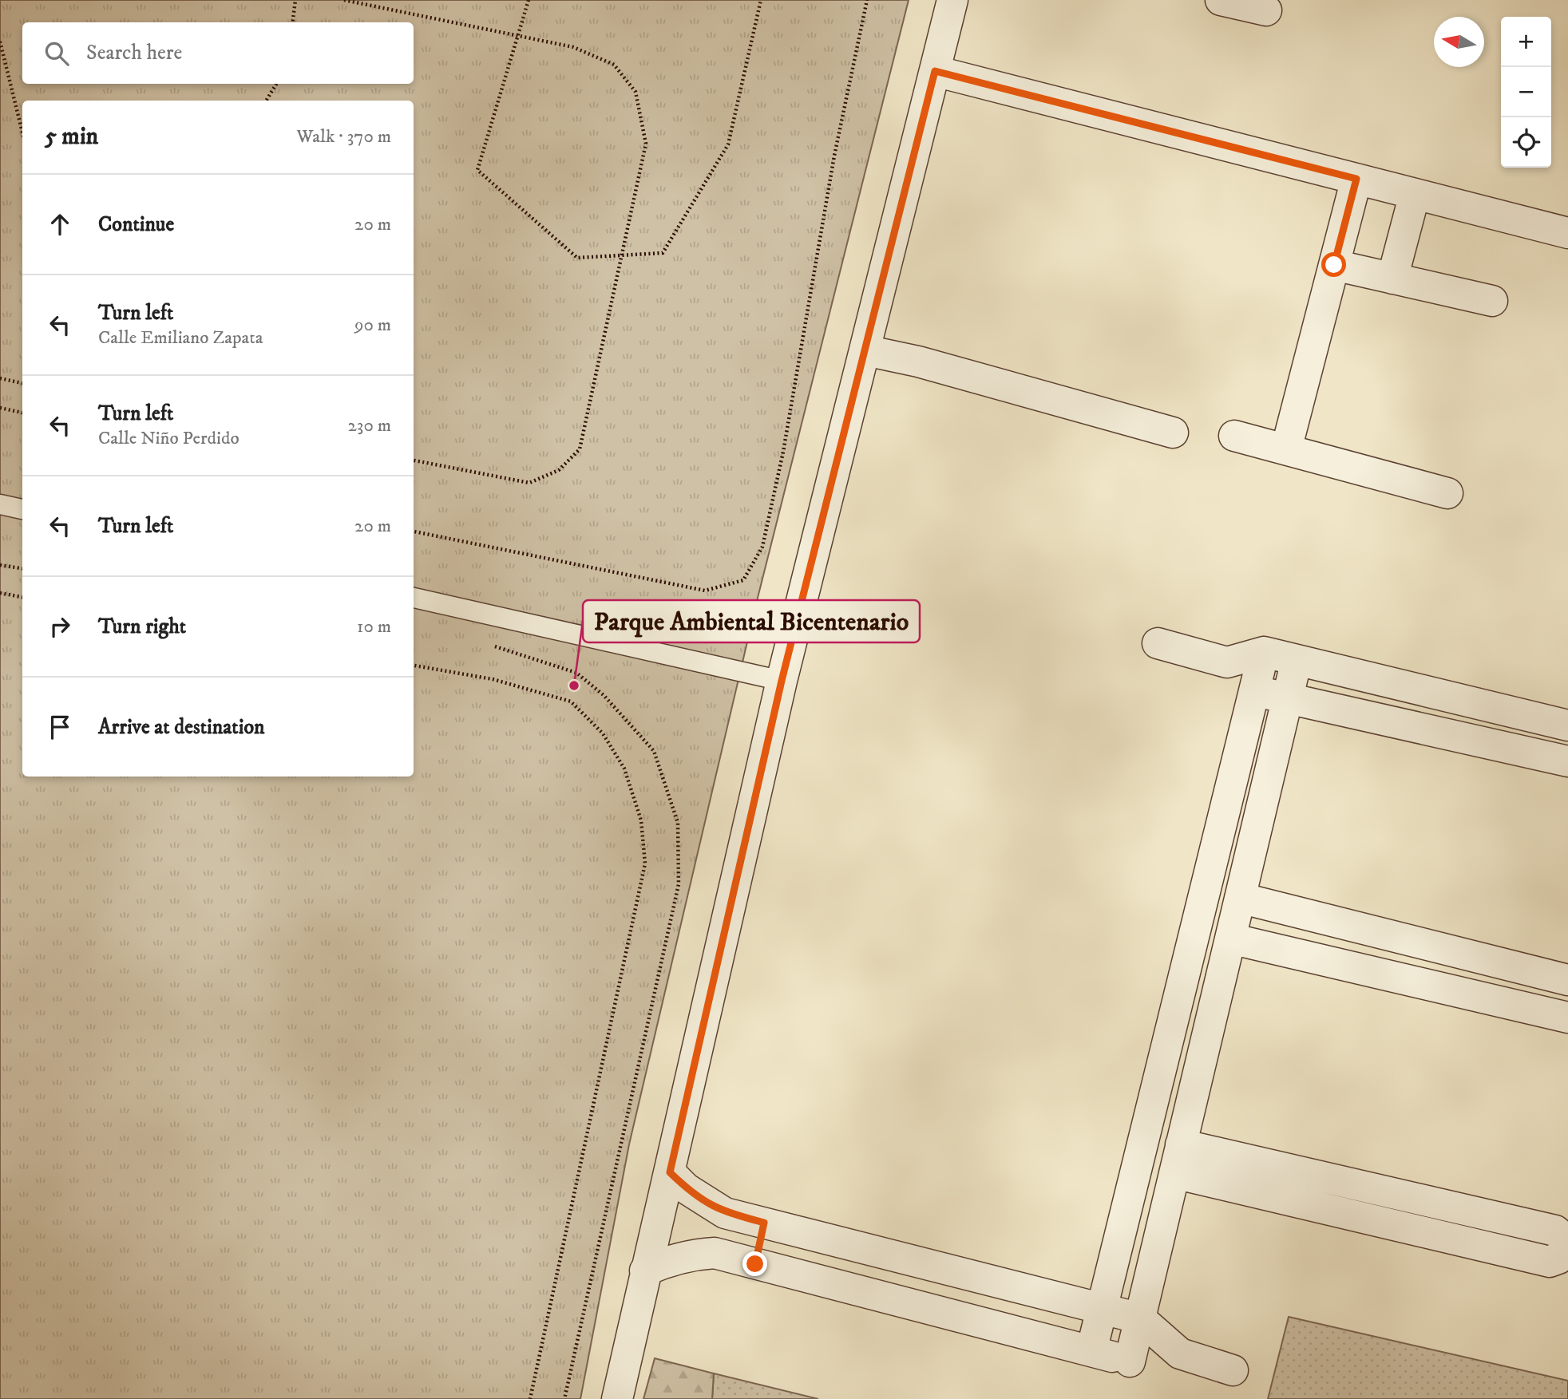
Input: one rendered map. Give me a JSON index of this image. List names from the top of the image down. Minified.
{"places":["Parque Ambiental Bicentenario"],"north":"left","page":{"map_buttons":["+","−"],"search":"Search here","heading":["5 min","Walk · 370 m"],"list":[["Continue","20 m"],["Turn left","Calle Emiliano Zapata","90 m"],["Turn left","Calle Niño Perdido","230 m"],["Turn left","20 m"],["Turn right","10 m"],"Arrive at destination"]}}
